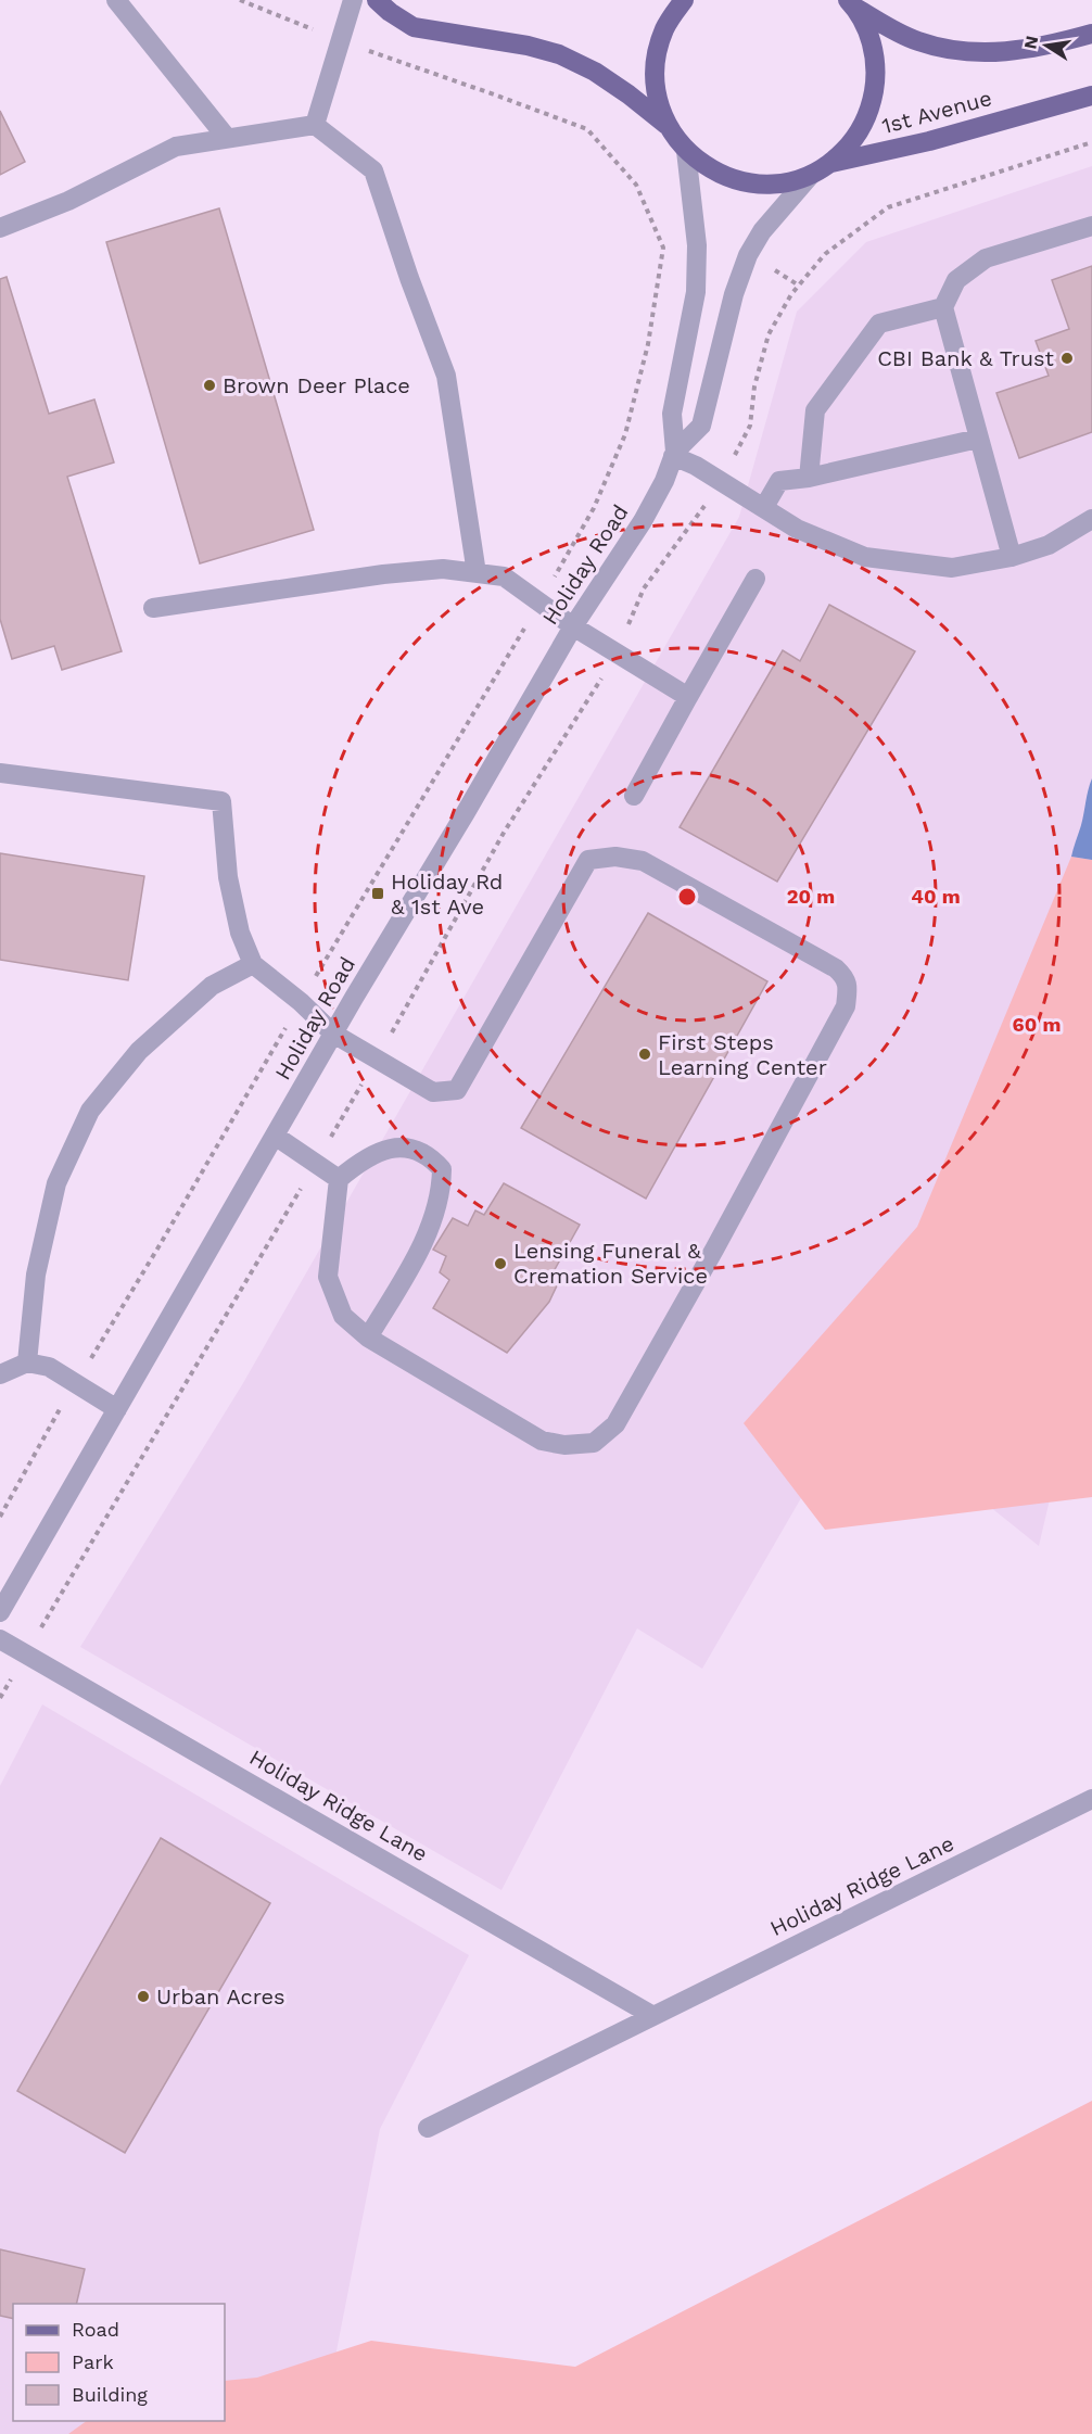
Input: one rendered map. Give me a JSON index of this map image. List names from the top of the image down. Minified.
{"streets":{"main road":["1st Avenue"],"street":["Holiday Road","Holiday Ridge Lane"]},"places":{"other":["CBI Bank & Trust","Brown Deer Place","First Steps Learning Center","Lensing Funeral & Cremation Service","Urban Acres"],"transit":["Holiday Rd & 1st Ave"]},"legend":["Road","Park","Building"],"north":"left","rings":["20 m","40 m","60 m"]}
